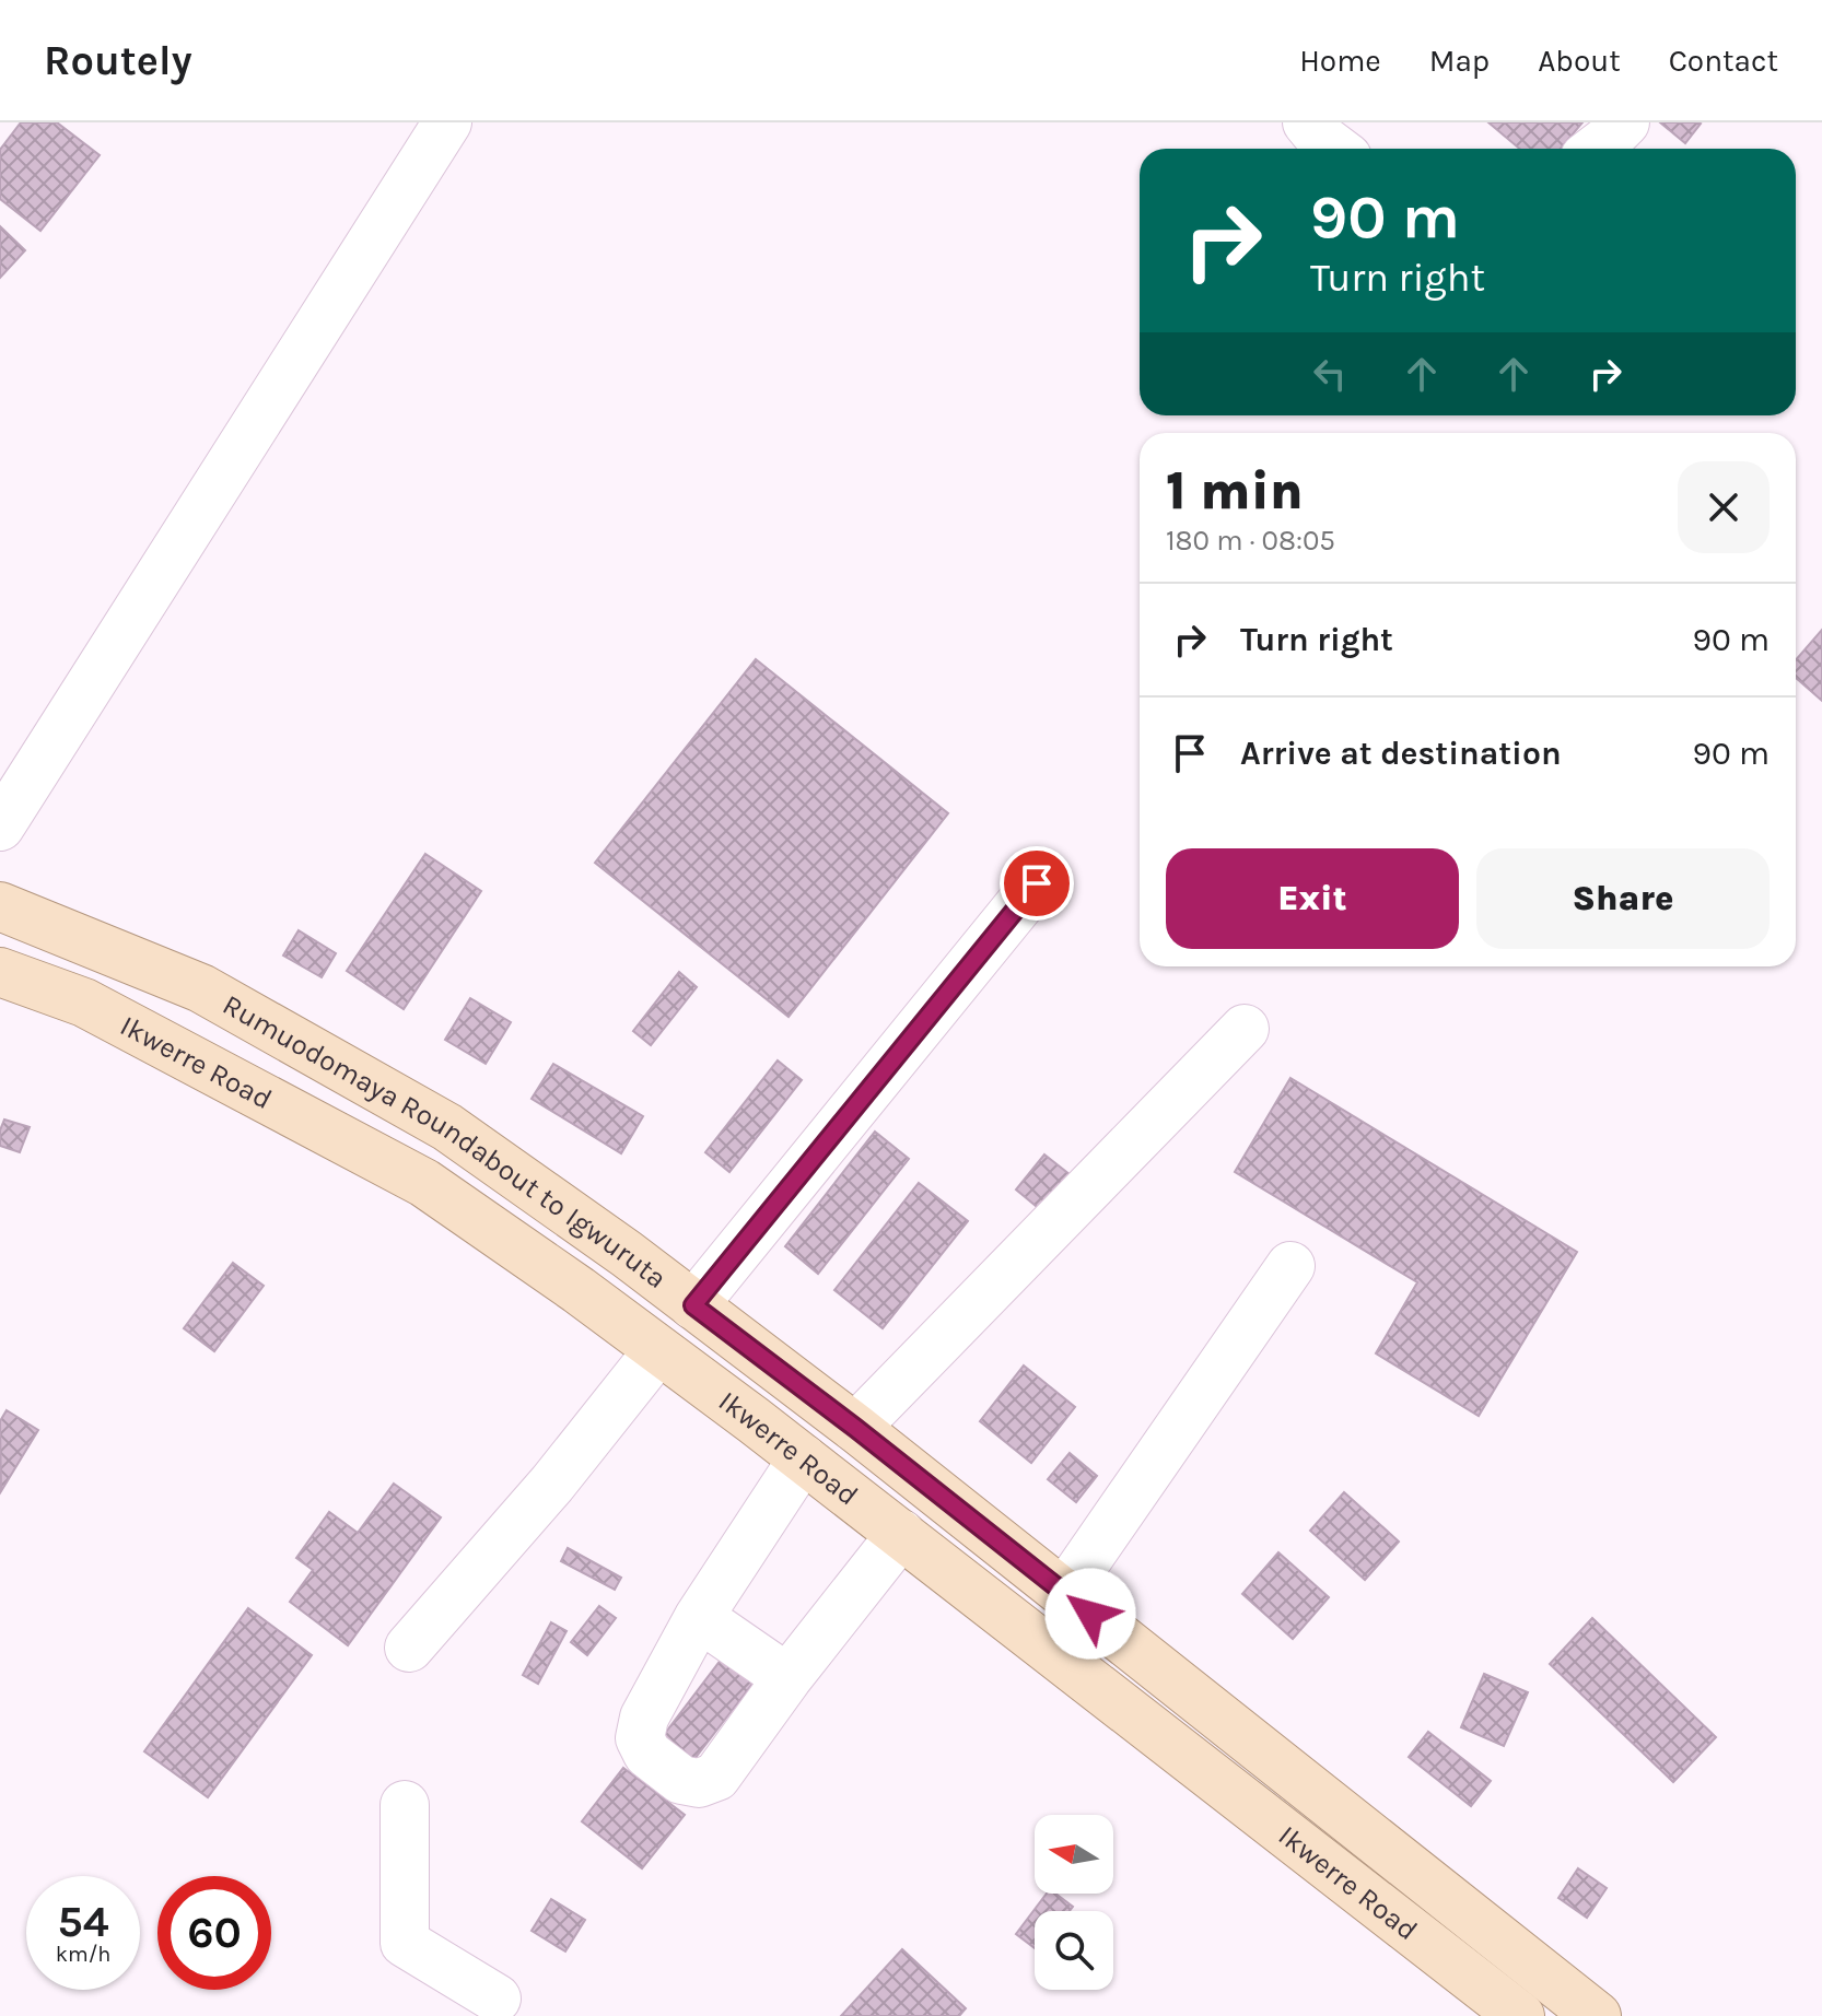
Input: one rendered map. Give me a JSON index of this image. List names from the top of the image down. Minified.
{"streets":{"main road":["Ikwerre Road","Rumuodomaya Roundabout to Igwuruta"]},"north":"left","page":{"header":"Routely","nav":["Home","Map","About","Contact"],"turn":["90 m","Turn right"],"heading":["1 min","180 m · 08:05"],"list":[{"name":"Turn right","value":"90 m"},{"name":"Arrive at destination","value":"90 m"}],"buttons":["Exit","Share"],"speed":"54 km/h","limit":"60"}}
